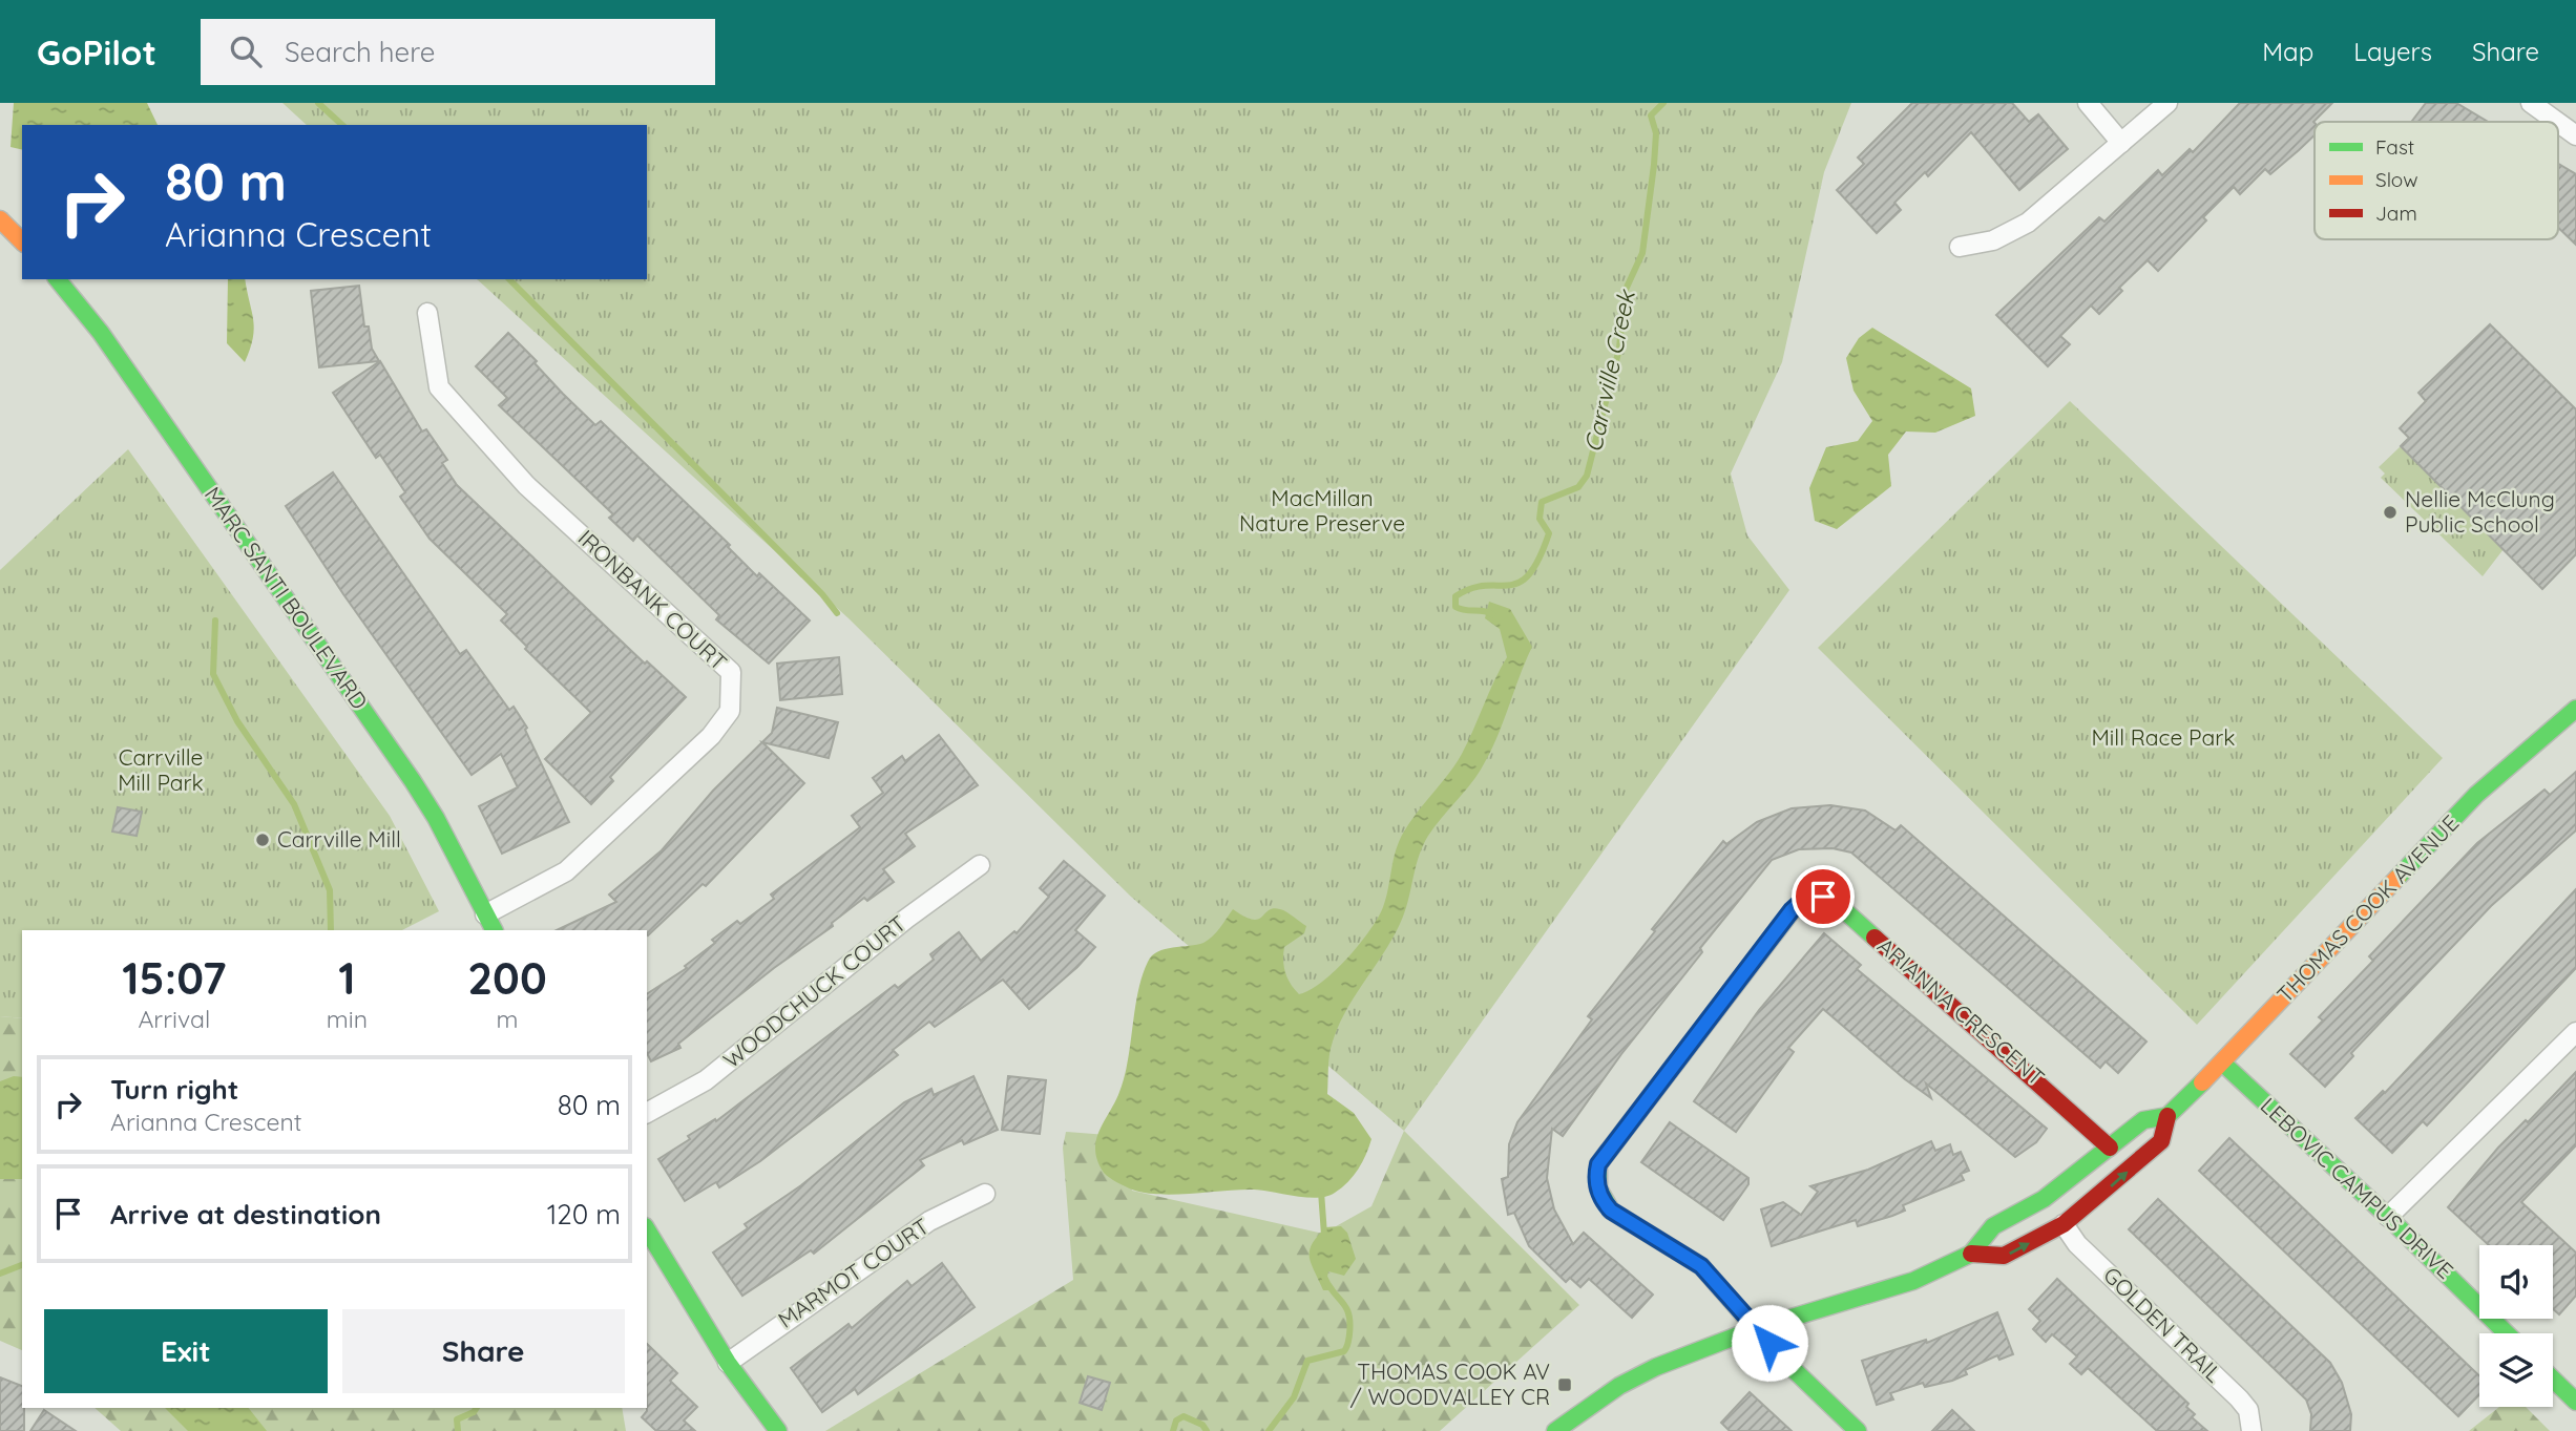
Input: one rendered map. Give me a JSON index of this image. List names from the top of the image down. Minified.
{"streets":{"street":["MARC SANTI BOULEVARD","IRONBANK COURT","THOMAS COOK AVENUE","WOODCHUCK COURT","ARIANNA CRESCENT","LEBOVIC CAMPUS DRIVE","MARMOT COURT","GOLDEN TRAIL"]},"crossings":[["MARC SANTI BOULEVARD","IRONBANK COURT"],["THOMAS COOK AVENUE","ARIANNA CRESCENT"],["THOMAS COOK AVENUE","LEBOVIC CAMPUS DRIVE"],["THOMAS COOK AVENUE","GOLDEN TRAIL"]],"water":["Carrville Creek"],"parks":["MacMillan Nature Preserve","Mill Race Park","Carrville Mill Park"],"places":{"other":["Nellie McClung Public School","Carrville Mill"],"transit":["THOMAS COOK AV / WOODVALLEY CR"]},"legend":["Fast","Slow","Jam"],"page":{"header":"GoPilot","search":"Search here","nav":["Map","Layers","Share"],"turn":["80 m","Arianna Crescent"],"eta":["15:07","Arrival","1","min","200","m"],"list":[{"name":"Turn right","note":"Arianna Crescent","value":"80 m"},{"name":"Arrive at destination","value":"120 m"}],"buttons":["Exit","Share"]}}
